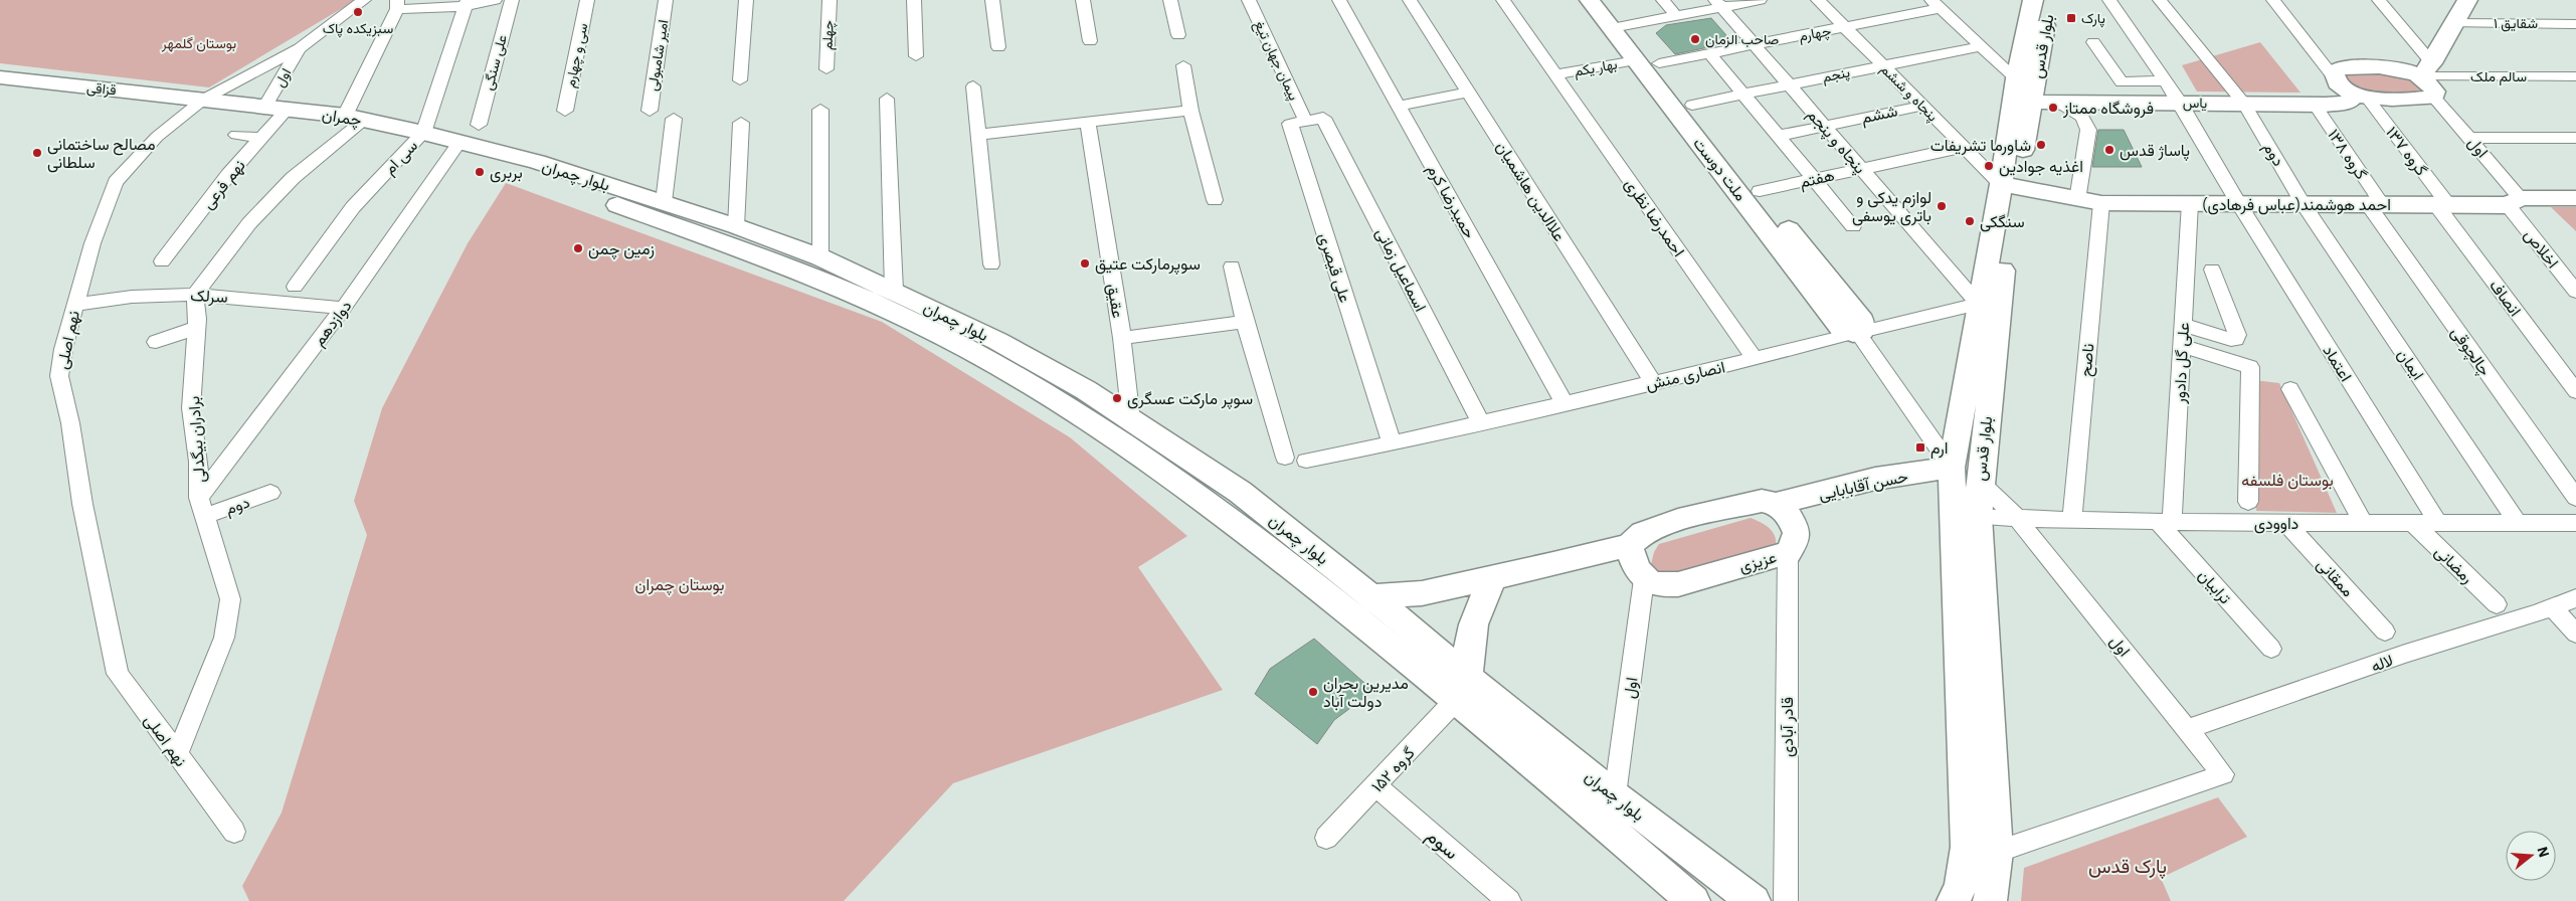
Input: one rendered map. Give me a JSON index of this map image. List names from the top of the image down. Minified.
{"streets":{"main road":["بلوار قدس","قزاقی","یاس","چمران","ملت دوست","بلوار چمران","احمد هوشمند(عباس فرهادی)","حسن آقابابایی","عزیزی"],"street":["شقایق ۱","چهارم","چهلم","سی و چهارم","امیر شامبولی","پیمان جهان تیغ","علی سنگی","بهار یکم","پنجم","سالم ملک","اول","پنجاه و ششم","ششم","پنجاه و پنجم","گروه ۱۳۷","دوم","گروه ۱۳۸","سی ام","هفتم","نهم فرعی","علاالدین هاشمیان","حمیدرضا کرم","احمدرضا نظری","اخلاص","علی قیصری","اسماعیل زمانی","سرلک","انصاف","عقیق","دوازدهم","نهم اصلی","چالچوقی","ناصح","علی گل دادور","اعتماد","ایمان","انصاری منش","برادران بیگدلی","داوودی","رمضانی","ممقانی","ترابیان","لاله","قادر آبادی","گروه ۱۵۲","سوم"]},"crossings":[["چهارم","پنجاه و ششم"],["چهارم","پنجاه و پنجم"],["چهارم","ملت دوست"],["بلوار قدس","اول"],["بلوار قدس","پنجاه و ششم"],["بلوار قدس","یاس"],["بلوار قدس","پنجاه و پنجم"],["بلوار قدس","احمد هوشمند(عباس فرهادی)"],["بلوار قدس","انصاری منش"],["بلوار قدس","حسن آقابابایی"],["بلوار قدس","داوودی"],["پیمان جهان تیغ","علی قیصری"],["پیمان جهان تیغ","اسماعیل زمانی"],["علی سنگی","چمران"],["علی سنگی","بلوار چمران"],["علی سنگی","دوازدهم"],["بهار یکم","ملت دوست"],["بهار یکم","احمدرضا نظری"],["پنجم","پنجاه و ششم"],["پنجم","پنجاه و پنجم"],["پنجم","ملت دوست"],["اول","چمران"],["اول","بلوار چمران"],["اول","احمد هوشمند(عباس فرهادی)"],["اول","اخلاص"],["اول","نهم اصلی"],["اول","داوودی"],["اول","عزیزی"],["اول","لاله"],["قزاقی","چمران"],["قزاقی","نهم اصلی"],["پنجاه و ششم","ششم"],["پنجاه و ششم","هفتم"],["پنجاه و ششم","احمد هوشمند(عباس فرهادی)"],["یاس","گروه ۱۳۷"],["یاس","دوم"],["یاس","گروه ۱۳۸"],["ششم","پنجاه و پنجم"],["چمران","سی ام"],["چمران","بلوار چمران"],["چمران","نهم فرعی"],["چمران","دوازدهم"],["چمران","نهم اصلی"],["پنجاه و پنجم","هفتم"],["پنجاه و پنجم","انصاری منش"],["گروه ۱۳۷","احمد هوشمند(عباس فرهادی)"],["گروه ۱۳۷","انصاف"],["دوم","احمد هوشمند(عباس فرهادی)"],["دوم","دوازدهم"],["دوم","ایمان"],["دوم","برادران بیگدلی"],["گروه ۱۳۸","احمد هوشمند(عباس فرهادی)"],["گروه ۱۳۸","چالچوقی"],["ملت دوست","هفتم"],["ملت دوست","انصاری منش"],["بلوار چمران","عقیق"],["بلوار چمران","دوازدهم"],["بلوار چمران","گروه ۱۵۲"],["علاالدین هاشمیان","انصاری منش"],["حمیدرضا کرم","انصاری منش"],["احمد هوشمند(عباس فرهادی)","اخلاص"],["احمد هوشمند(عباس فرهادی)","انصاف"],["احمد هوشمند(عباس فرهادی)","چالچوقی"],["احمد هوشمند(عباس فرهادی)","ناصح"],["احمد هوشمند(عباس فرهادی)","علی گل دادور"],["احمد هوشمند(عباس فرهادی)","اعتماد"],["احمد هوشمند(عباس فرهادی)","ایمان"],["احمدرضا نظری","انصاری منش"],["علی قیصری","اسماعیل زمانی"],["علی قیصری","انصاری منش"],["اسماعیل زمانی","انصاری منش"],["سرلک","دوازدهم"],["سرلک","نهم اصلی"],["سرلک","برادران بیگدلی"],["دوازدهم","برادران بیگدلی"],["نهم اصلی","برادران بیگدلی"],["ناصح","داوودی"],["علی گل دادور","داوودی"],["علی گل دادور","ترابیان"],["اعتماد","داوودی"],["ایمان","داوودی"],["حسن آقابابایی","عزیزی"],["داوودی","رمضانی"],["داوودی","ممقانی"],["داوودی","ترابیان"],["عزیزی","قادر آبادی"],["گروه ۱۵۲","سوم"]],"parks":["بوستان گلمهر","بوستان فلسفه","بوستان چمران","پارک قدس"],"places":{"other":["سبزیکده پاک","صاحب الزمان","فروشگاه ممتاز","شاورما تشریفات","پاساژ قدس","مصالح ساختمانی سلطانی","اغذیه جوادین","بربری","لوازم یدکی و باتری یوسفی","سنگکی","زمین چمن","سوپرمارکت عتیق","سوپر مارکت عسگری","مدیرین بحران دولت آباد"],"transit":["پارک","ارم"]},"north":"right"}
